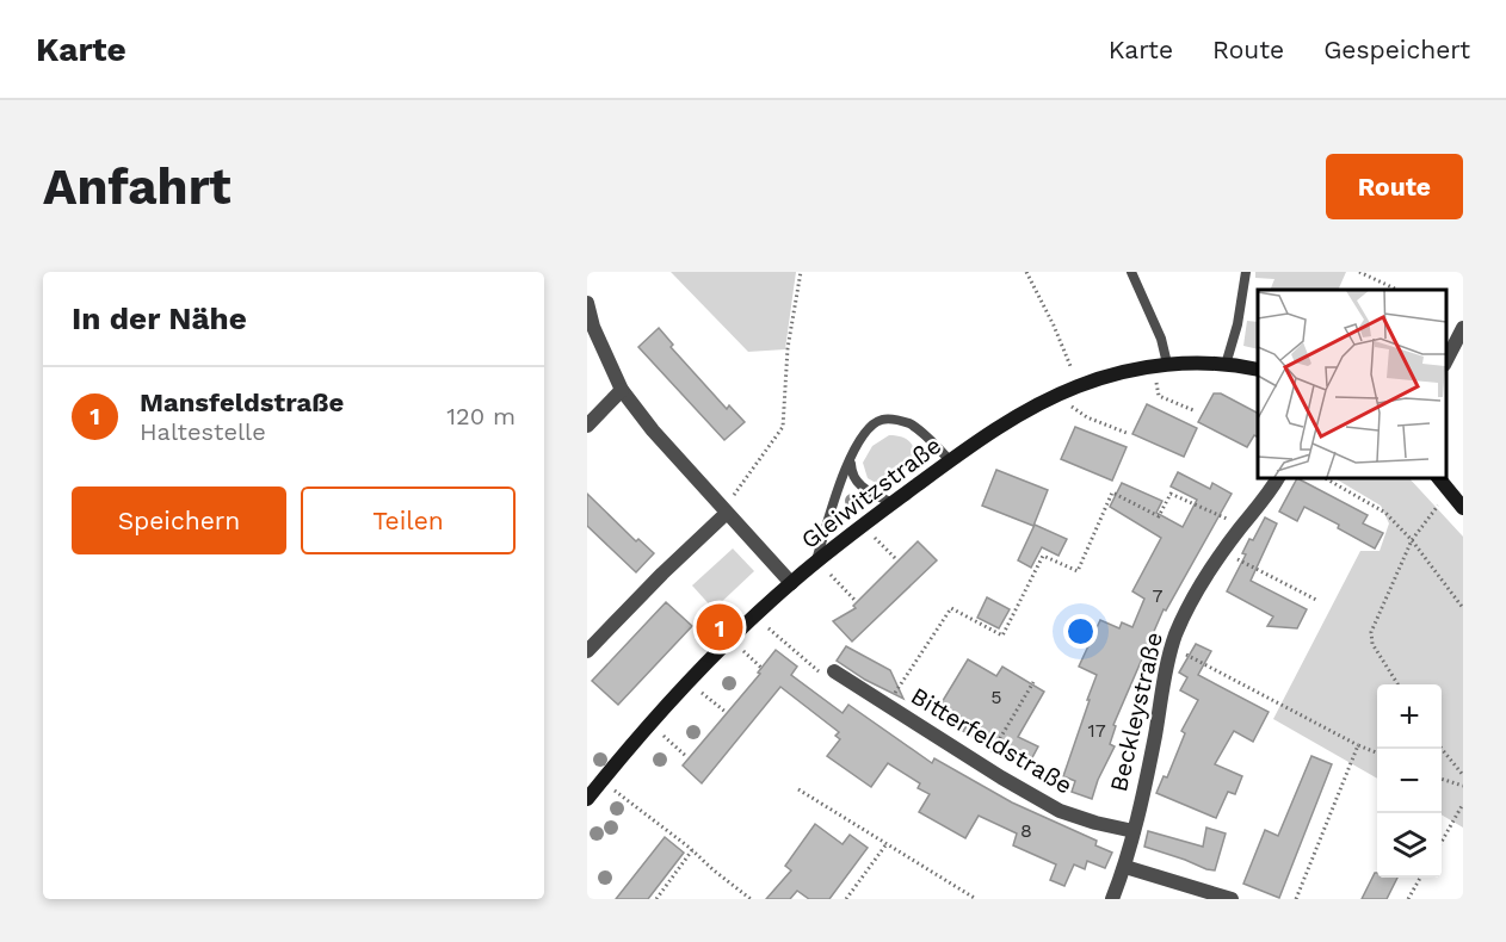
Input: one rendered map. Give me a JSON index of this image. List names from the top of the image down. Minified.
{"streets":{"street":["Gleiwitzstraße","Beckleystraße","Bitterfeldstraße"]},"crossings":[["Beckleystraße","Bitterfeldstraße"]],"house_numbers":["7","5","17","8"],"page":{"header":"Karte","nav":["Karte","Route","Gespeichert"],"buttons":["Route",["Speichern","Teilen"]],"title":"Anfahrt","heading":"In der Nähe","list":[{"mark":"1","name":"Mansfeldstraße","note":"Haltestelle","value":"120 m"}],"pins":"1","map_buttons":["+","−"]}}
